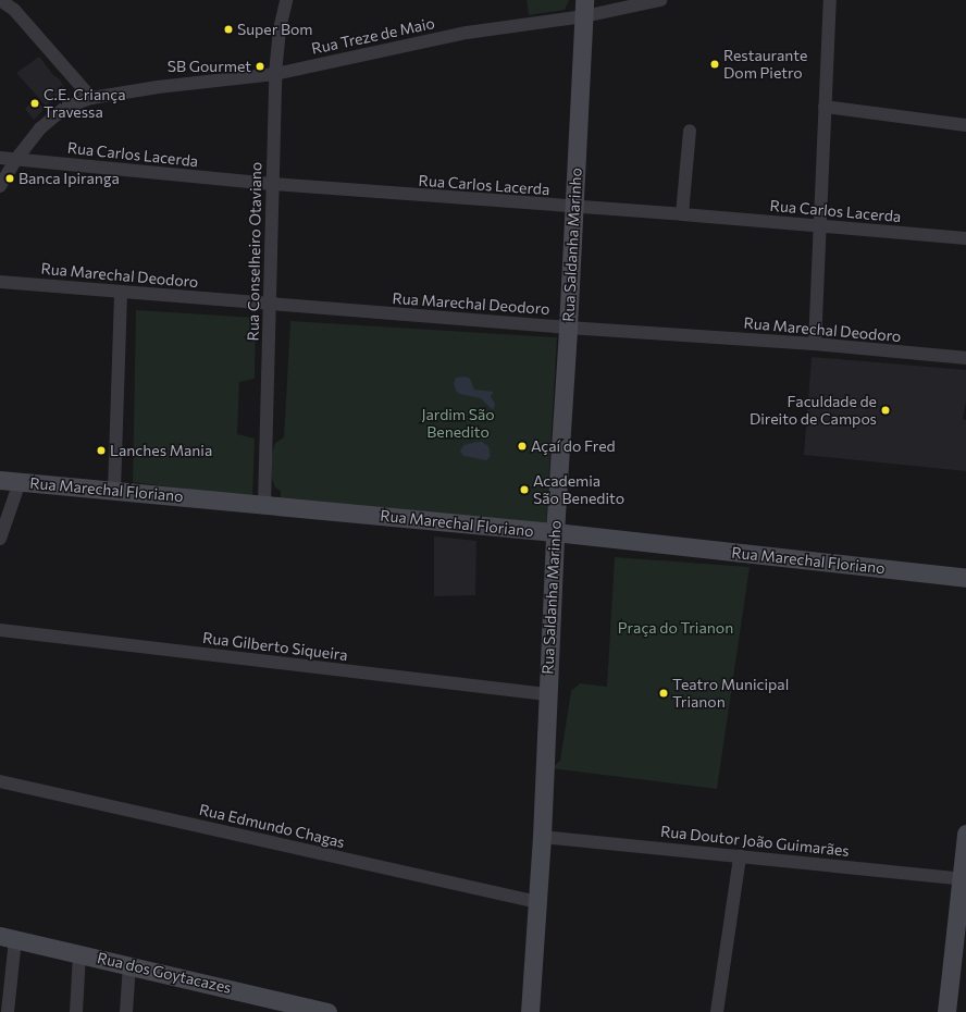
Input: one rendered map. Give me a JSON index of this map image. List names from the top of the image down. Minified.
{"streets":{"main road":["Rua Saldanha Marinho","Rua Marechal Floriano","Rua dos Goytacazes"],"street":["Rua Treze de Maio","Rua Carlos Lacerda","Rua Conselheiro Otaviano","Rua Marechal Deodoro","Rua Gilberto Siqueira","Rua Edmundo Chagas","Rua Doutor João Guimarães"]},"crossings":[["Rua Treze de Maio","Rua Carlos Lacerda"],["Rua Treze de Maio","Rua Saldanha Marinho"],["Rua Treze de Maio","Rua Conselheiro Otaviano"],["Rua Carlos Lacerda","Rua Saldanha Marinho"],["Rua Carlos Lacerda","Rua Conselheiro Otaviano"],["Rua Saldanha Marinho","Rua Marechal Deodoro"],["Rua Saldanha Marinho","Rua Marechal Floriano"],["Rua Saldanha Marinho","Rua Gilberto Siqueira"],["Rua Saldanha Marinho","Rua Edmundo Chagas"],["Rua Saldanha Marinho","Rua Doutor João Guimarães"],["Rua Conselheiro Otaviano","Rua Marechal Deodoro"],["Rua Conselheiro Otaviano","Rua Marechal Floriano"]],"parks":["Jardim São Benedito","Praça do Trianon"],"places":["Super Bom","Restaurante Dom Pietro","SB Gourmet","C.E. Criança Travessa","Banca Ipiranga","Faculdade de Direito de Campos","Açaí do Fred","Lanches Mania","Academia São Benedito","Teatro Municipal Trianon"]}
